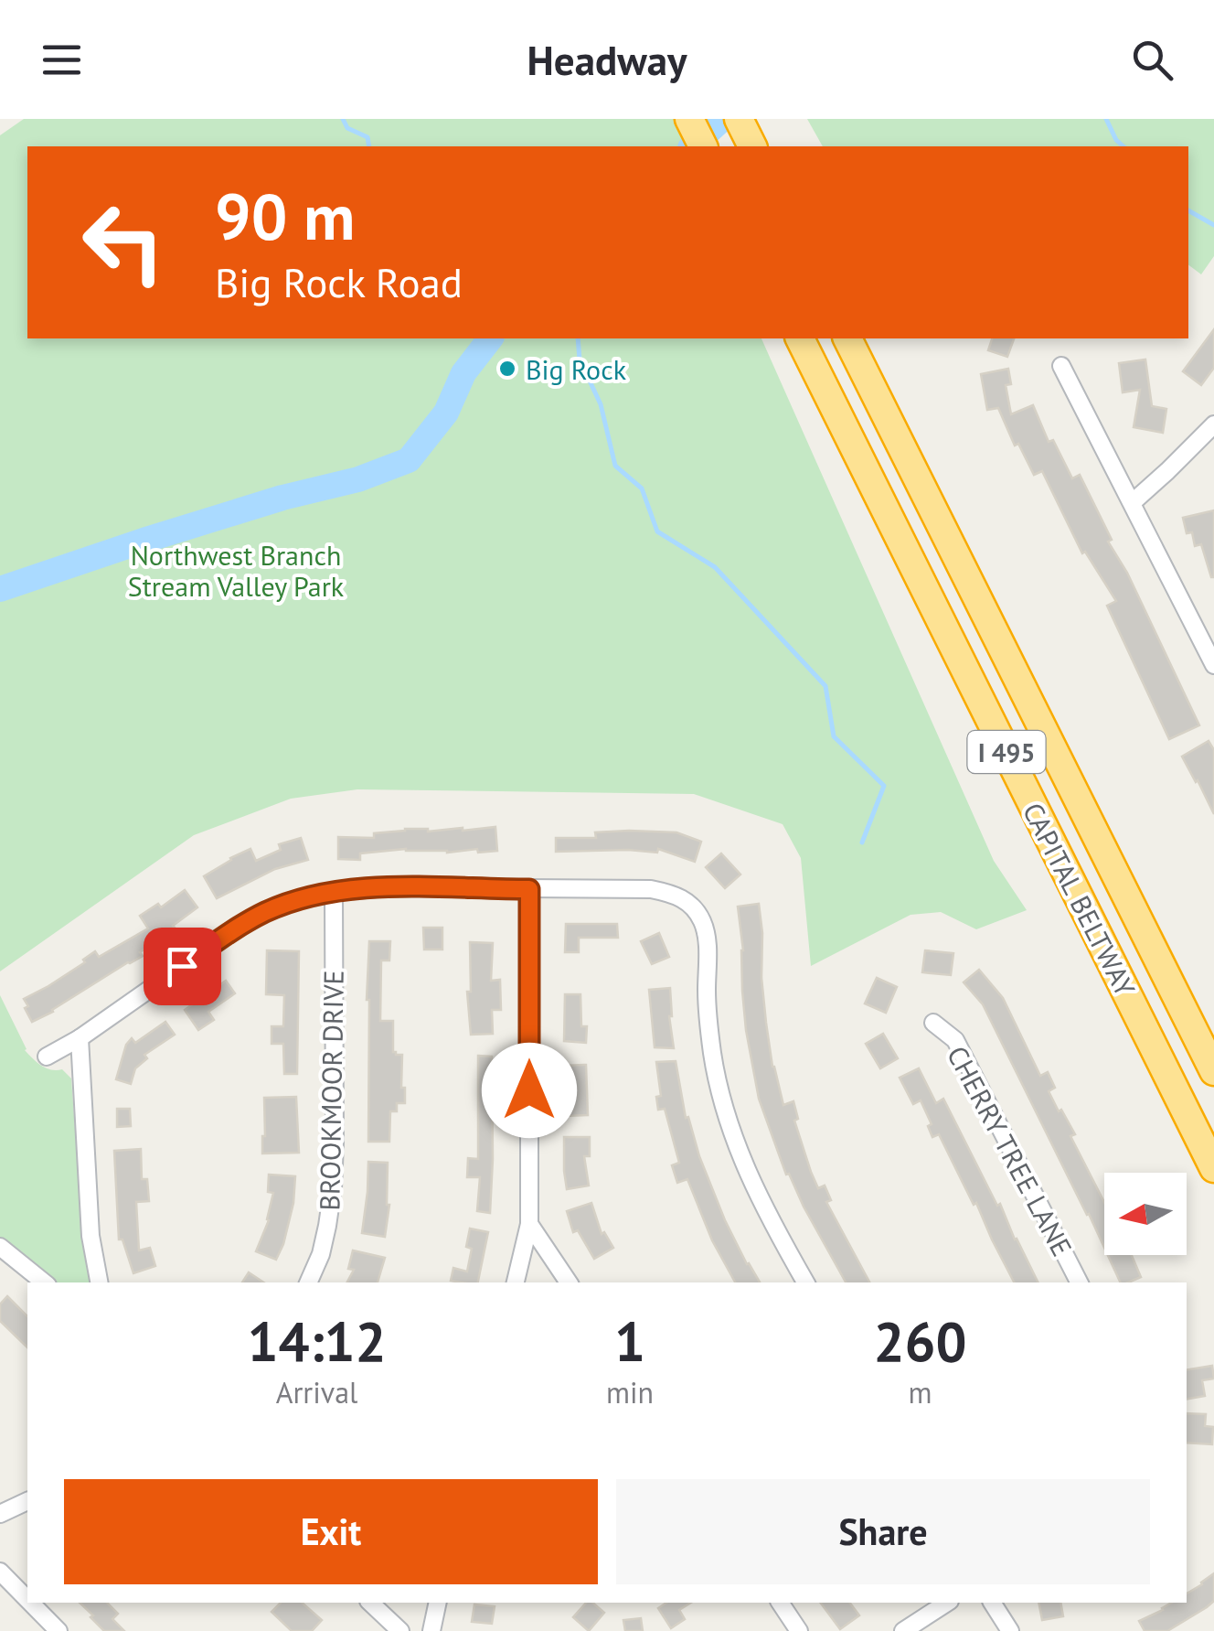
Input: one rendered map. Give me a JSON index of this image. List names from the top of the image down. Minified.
{"streets":{"highway":["I 495","CAPITAL BELTWAY"],"street":["BROOKMOOR DRIVE","CHERRY TREE LANE"]},"parks":["Northwest Branch Stream Valley Park"],"places":["Big Rock"],"north":"left","page":{"header":"Headway","turn":["90 m","Big Rock Road"],"eta":["14:12","Arrival","1","min","260","m"],"buttons":["Exit","Share"]}}
